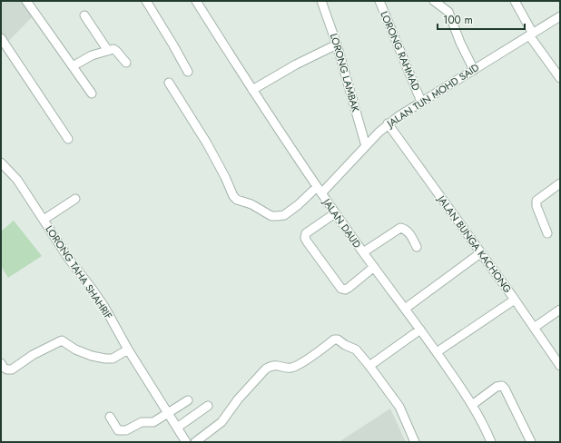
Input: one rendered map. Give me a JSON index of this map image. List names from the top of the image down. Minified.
{"streets":{"street":["LORONG RAHMAD","LORONG LAMBAK","JALAN TUN MOHD SAID","JALAN DAUD","JALAN BUNGA KACHONG","LORONG TAHA SHAHRIF"]},"crossings":[["LORONG RAHMAD","JALAN TUN MOHD SAID"],["LORONG LAMBAK","JALAN TUN MOHD SAID"],["JALAN TUN MOHD SAID","JALAN DAUD"],["JALAN TUN MOHD SAID","JALAN BUNGA KACHONG"]],"scale_bar":"100 m"}
